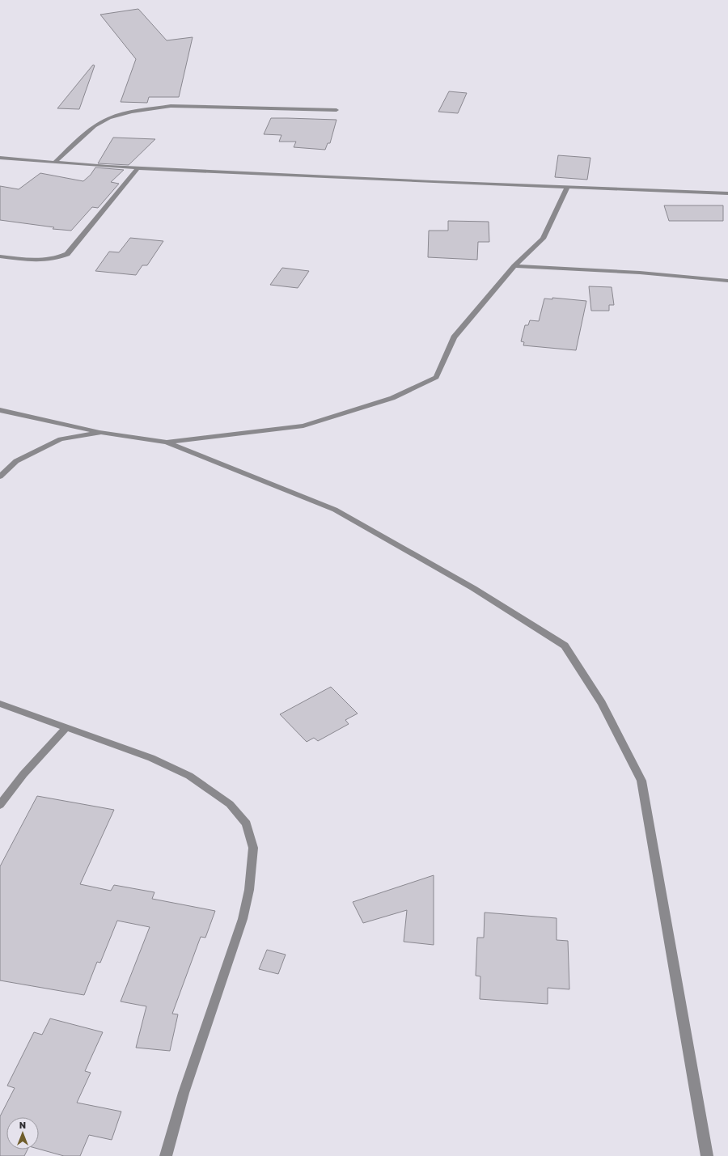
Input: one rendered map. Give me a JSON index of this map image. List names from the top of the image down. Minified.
{"north":"top"}
